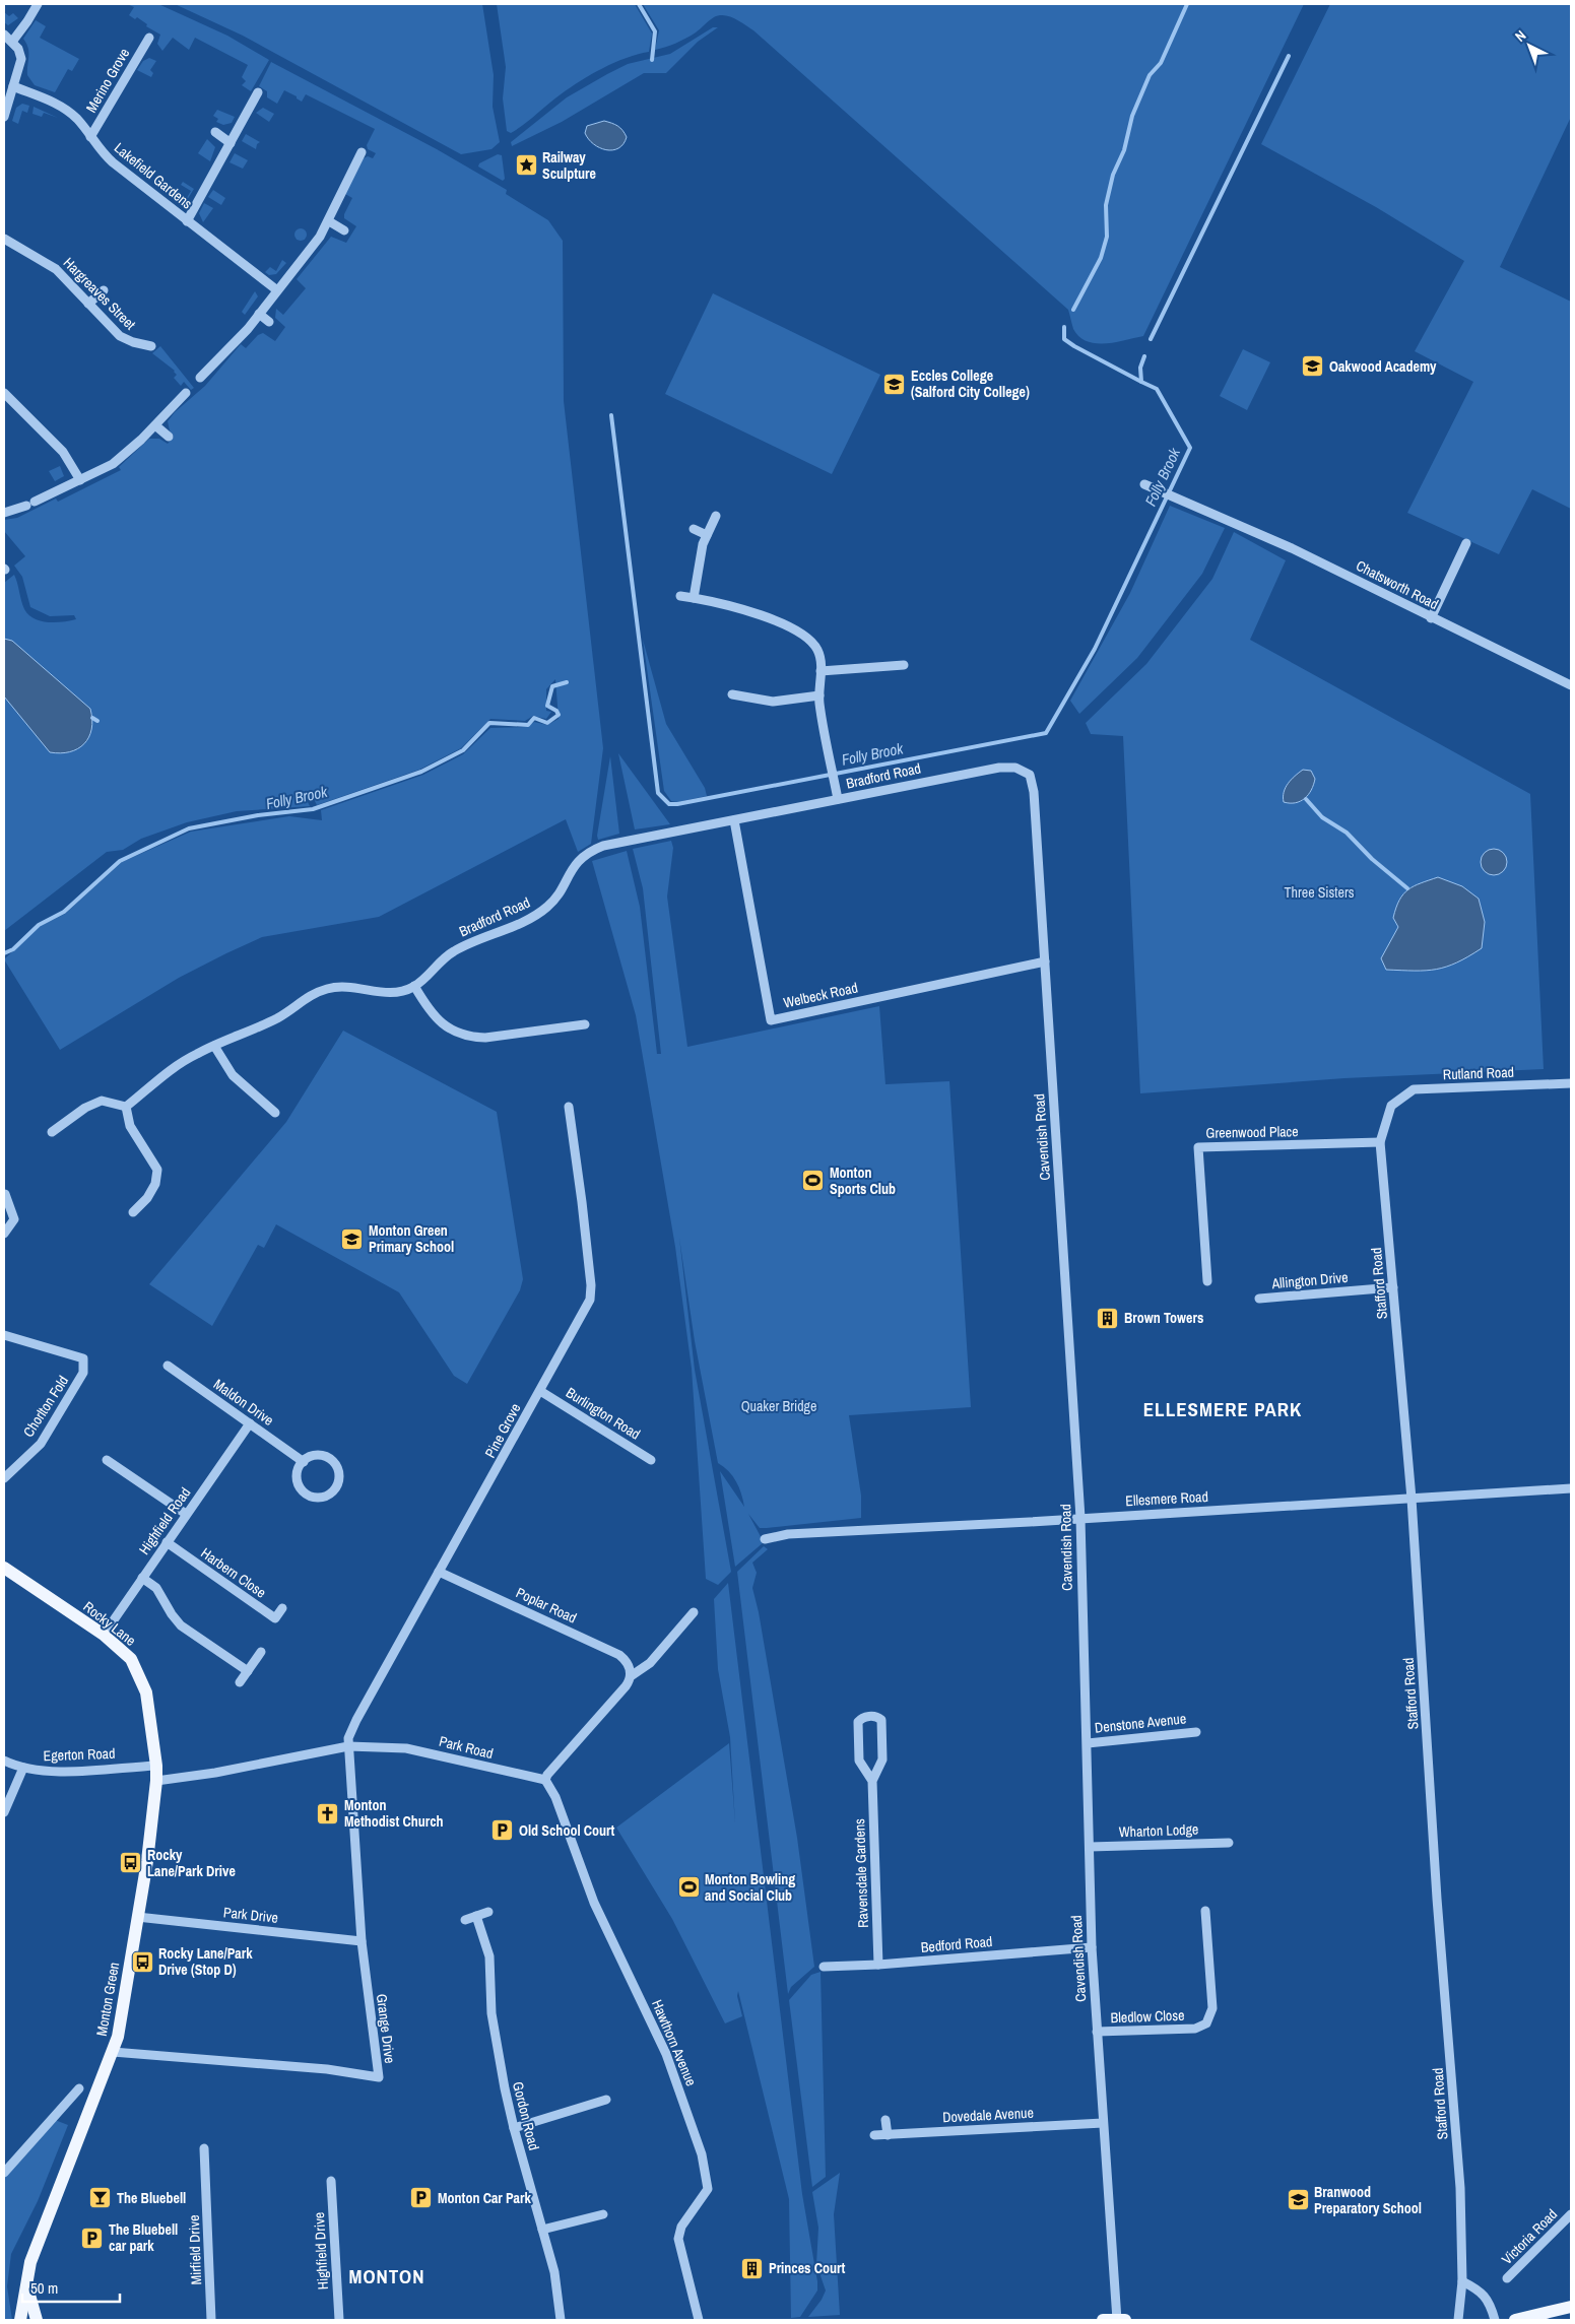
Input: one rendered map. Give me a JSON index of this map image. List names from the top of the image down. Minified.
{"streets":{"main road":["Rocky Lane","Monton Green"],"street":["Merino Grove","Lakefield Gardens","Hargreaves Street","Chatsworth Road","Bradford Road","Welbeck Road","Rutland Road","Greenwood Place","Cavendish Road","Allington Drive","Stafford Road","Maldon Drive","Chorlton Fold","Burlington Road","Pine Grove","Ellesmere Road","Highfield Road","Harbern Close","Poplar Road","Denstone Avenue","Park Road","Egerton Road","Wharton Lodge","Ravensdale Gardens","Park Drive","Bedford Road","Bledlow Close","Grange Drive","Hawthorn Avenue","Dovedale Avenue","Gordon Road","Victoria Road","Mirfield Drive","Highfield Drive"]},"crossings":[["Merino Grove","Lakefield Gardens"],["Bradford Road","Welbeck Road"],["Bradford Road","Cavendish Road"],["Welbeck Road","Cavendish Road"],["Rutland Road","Stafford Road"],["Greenwood Place","Stafford Road"],["Cavendish Road","Ellesmere Road"],["Cavendish Road","Denstone Avenue"],["Cavendish Road","Wharton Lodge"],["Cavendish Road","Bedford Road"],["Cavendish Road","Bledlow Close"],["Cavendish Road","Dovedale Avenue"],["Allington Drive","Stafford Road"],["Stafford Road","Ellesmere Road"],["Maldon Drive","Highfield Road"],["Burlington Road","Pine Grove"],["Pine Grove","Poplar Road"],["Pine Grove","Park Road"],["Pine Grove","Grange Drive"],["Highfield Road","Harbern Close"],["Highfield Road","Rocky Lane"],["Rocky Lane","Egerton Road"],["Rocky Lane","Monton Green"],["Park Road","Monton Green"],["Park Road","Grange Drive"],["Park Road","Hawthorn Avenue"],["Egerton Road","Monton Green"],["Ravensdale Gardens","Bedford Road"],["Park Drive","Monton Green"],["Park Drive","Grange Drive"],["Monton Green","Grange Drive"]],"districts":["ELLESMERE PARK","MONTON"],"water":["Folly Brook"],"parks":["Three Sisters","Quaker Bridge"],"places":{"place":["Railway Sculpture"],"school or university":["Oakwood Academy","Eccles College (Salford City College)","Monton Green Primary School","Branwood Preparatory School"],"sports":["Monton Sports Club","Monton Bowling and Social Club"],"building":["Brown Towers","Princes Court"],"church":["Monton Methodist Church"],"parking":["Old School Court","Monton Car Park","The Bluebell car park"],"bus stop":["Rocky Lane/Park Drive","Rocky Lane/Park Drive (Stop D)"],"bar":["The Bluebell"]},"scale_bar":"50 m","north":"top left"}
